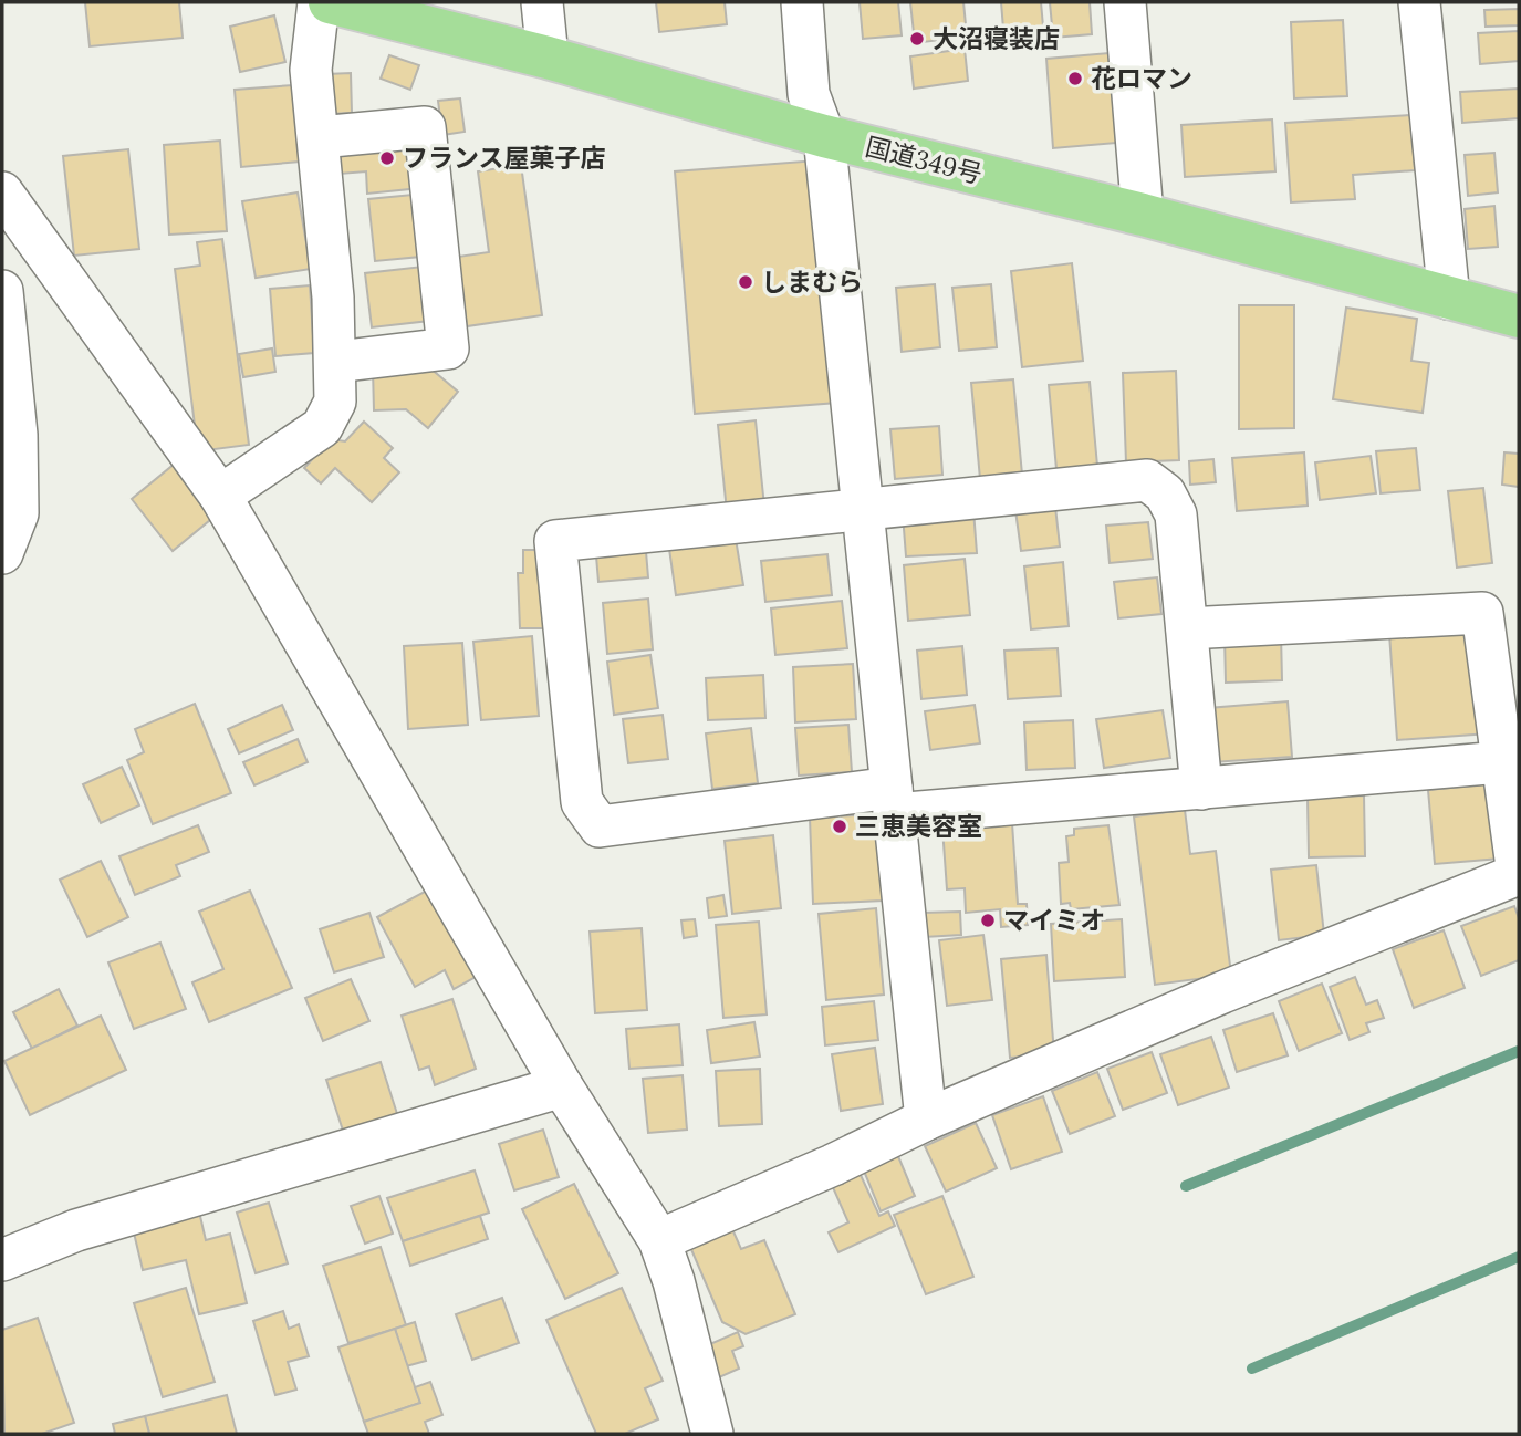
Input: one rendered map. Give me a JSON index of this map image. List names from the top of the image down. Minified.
{"streets":{"highway":["国道349号"]},"places":["大沼寝装店","花ロマン","フランス屋菓子店","しまむら","三恵美容室","マイミオ"]}
